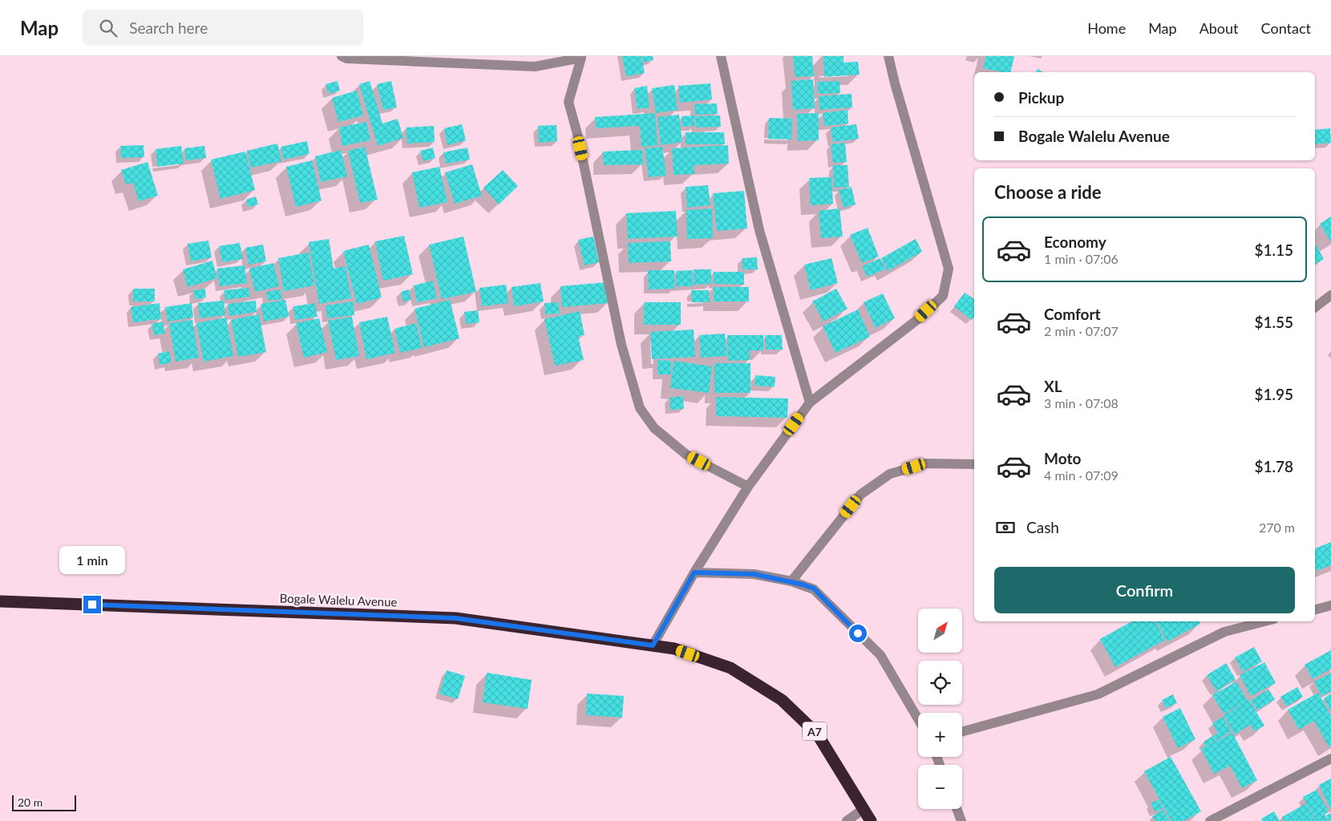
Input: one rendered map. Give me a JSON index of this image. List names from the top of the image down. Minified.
{"streets":{"highway":["Bogale Walelu Avenue","A7"]},"crossings":[["Bogale Walelu Avenue","A7"]],"scale_bar":"20 m","north":"top right","page":{"header":"Map","search":"Search here","nav":["Home","Map","About","Contact"],"banner":["Pickup","Bogale Walelu Avenue"],"heading":"Choose a ride","list":[{"name":"Economy","note":"1 min · 07:06","value":"$1.15"},{"name":"Comfort","note":"2 min · 07:07","value":"$1.55"},{"name":"XL","note":"3 min · 07:08","value":"$1.95"},{"name":"Moto","note":"4 min · 07:09","value":"$1.78"}],"pay":["Cash","270 m"],"bubble":"1 min","buttons":"Confirm","map_buttons":["+","−"],"scale":"20 m"}}
